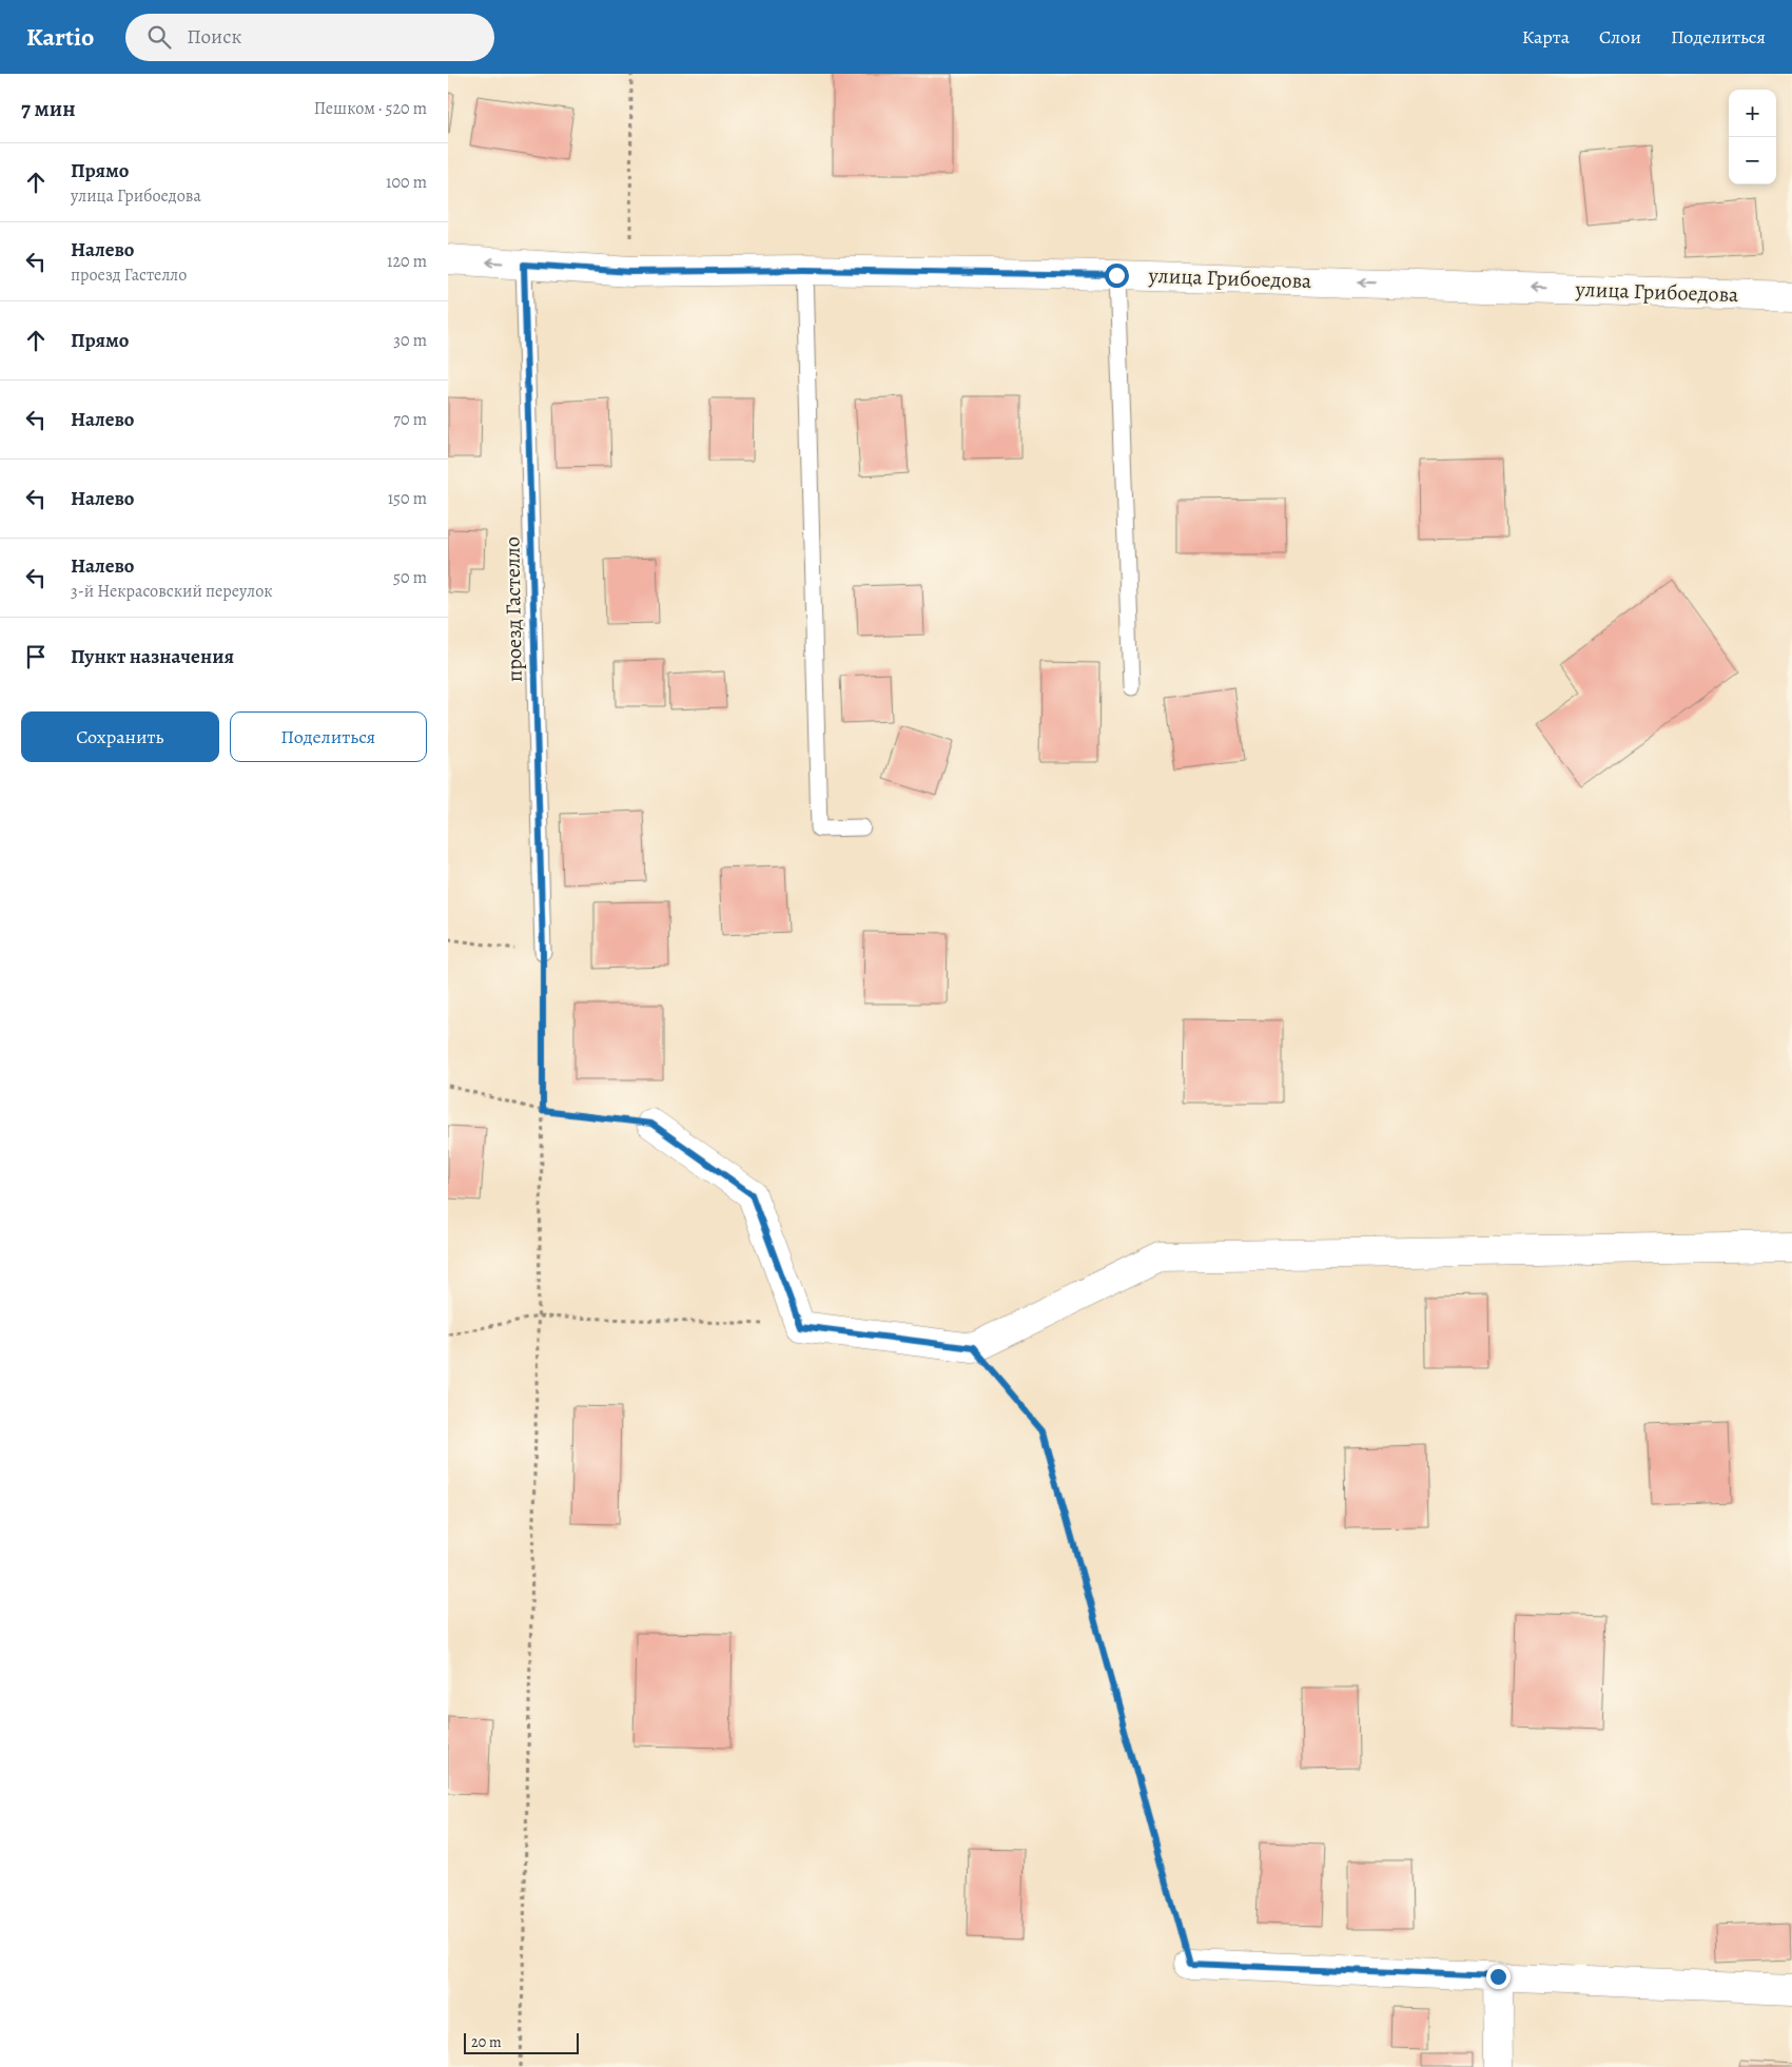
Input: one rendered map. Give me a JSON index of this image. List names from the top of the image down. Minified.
{"streets":{"street":["улица Грибоедова"],"lane":["проезд Гастелло"]},"crossings":[["улица Грибоедова","проезд Гастелло"]],"one_way":["улица Грибоедова"],"scale_bar":"20 m","page":{"header":"Kartio","search":"Поиск","nav":["Карта","Слои","Поделиться"],"heading":["7 мин","Пешком · 520 m"],"map_buttons":["+","−"],"list":[["Прямо","улица Грибоедова","100 m"],["Налево","проезд Гастелло","120 m"],["Прямо","30 m"],["Налево","70 m"],["Налево","150 m"],["Налево","3-й Некрасовский переулок","50 m"],"Пункт назначения"],"buttons":["Сохранить","Поделиться"],"scale":"20 m"}}
